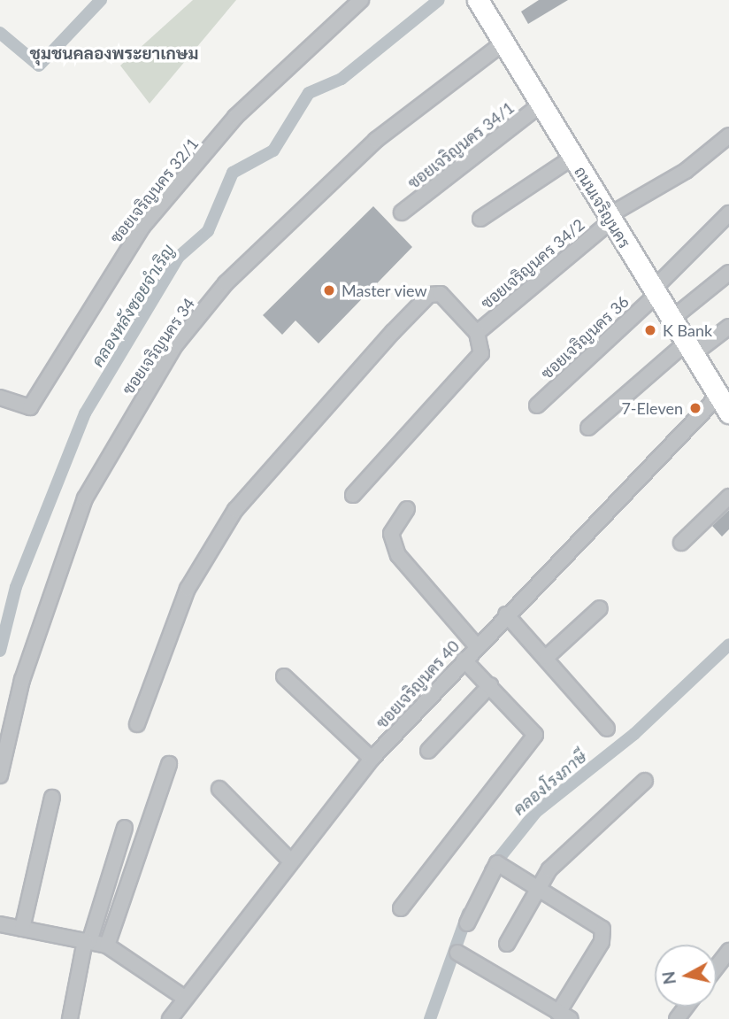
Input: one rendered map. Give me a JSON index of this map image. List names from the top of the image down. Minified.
{"streets":{"main road":["ถนนเจริญนคร"],"street":["ซอยเจริญนคร 34/1","ซอยเจริญนคร 32/1","ซอยเจริญนคร 34/2","ซอยเจริญนคร 36","ซอยเจริญนคร 34","ซอยเจริญนคร 40"]},"crossings":[["ซอยเจริญนคร 34/1","ถนนเจริญนคร"],["ถนนเจริญนคร","ซอยเจริญนคร 34/2"],["ถนนเจริญนคร","ซอยเจริญนคร 36"],["ถนนเจริญนคร","ซอยเจริญนคร 34"],["ถนนเจริญนคร","ซอยเจริญนคร 40"]],"districts":["ชุมชนคลองพระยาเกษม"],"water":["คลองหลังซอยจำเริญ","คลองโรงภาษี"],"places":["Master view","K Bank","7-Eleven"],"north":"left"}
